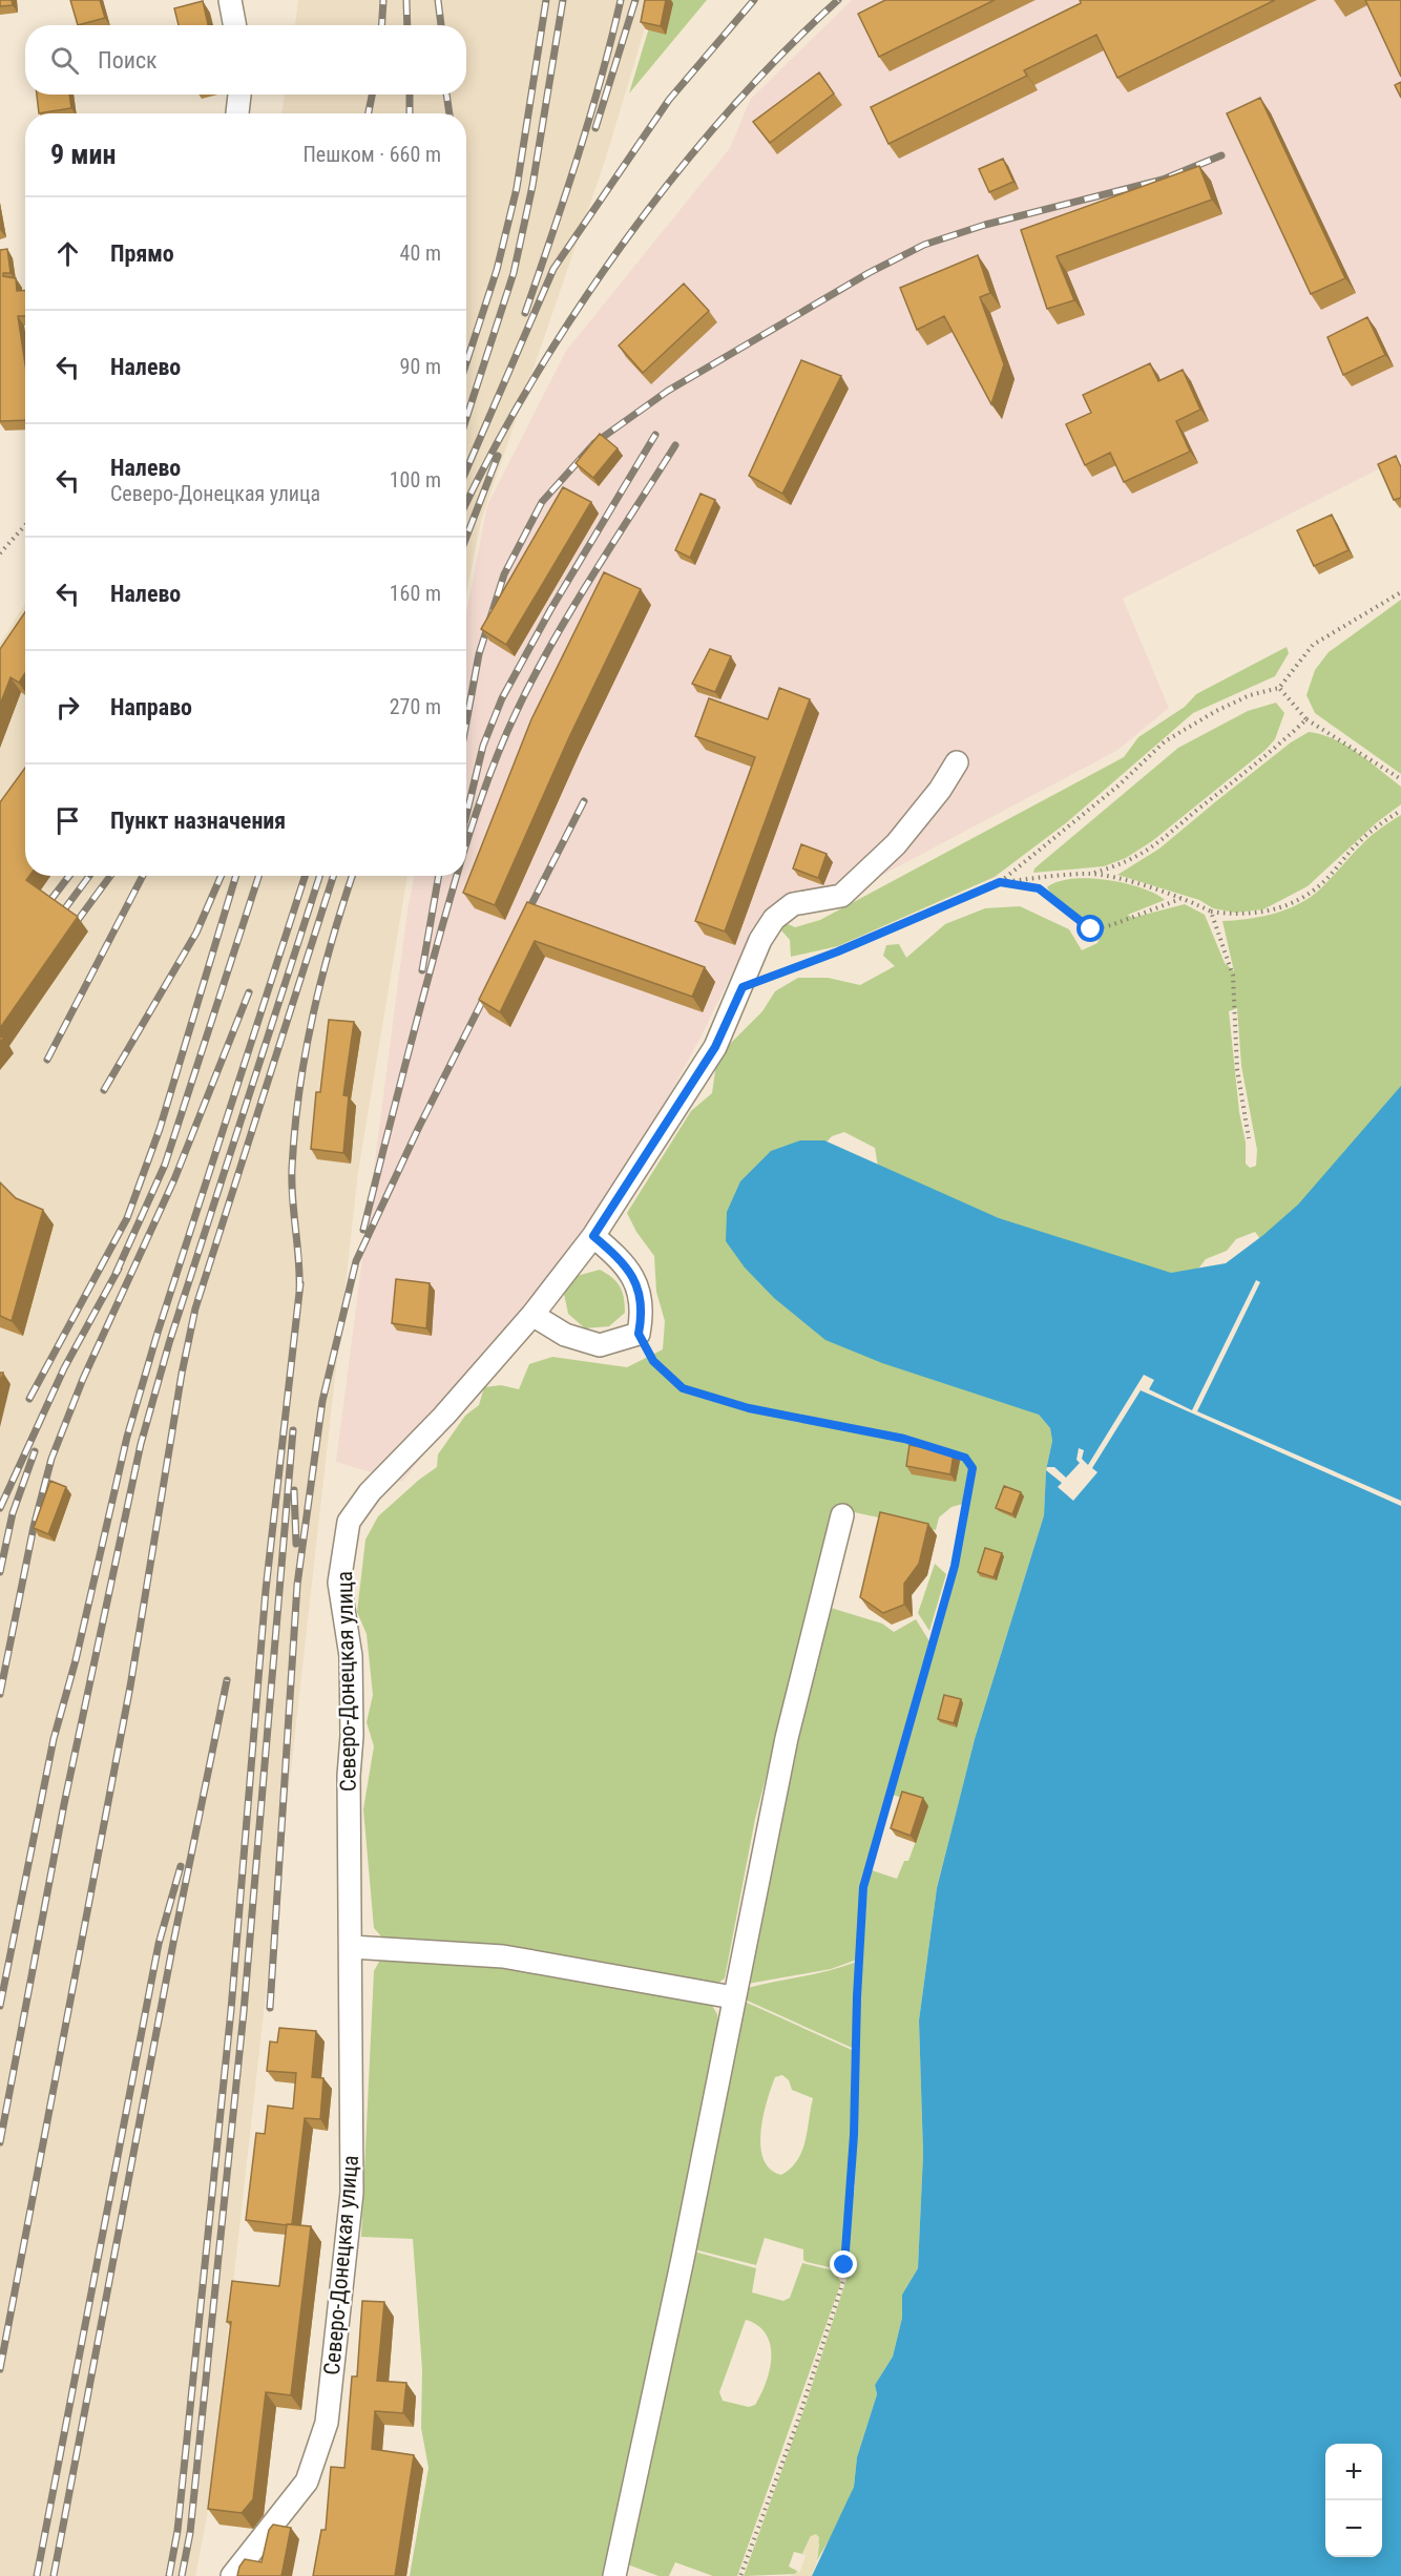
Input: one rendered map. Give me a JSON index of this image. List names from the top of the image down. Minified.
{"streets":{"street":["Северо-Донецкая улица"]},"page":{"search":"Поиск","heading":["9 мин","Пешком · 660 m"],"list":[["Прямо","40 m"],["Налево","90 m"],["Налево","Северо-Донецкая улица","100 m"],["Налево","160 m"],["Направо","270 m"],"Пункт назначения"],"map_buttons":["+","−"]}}
